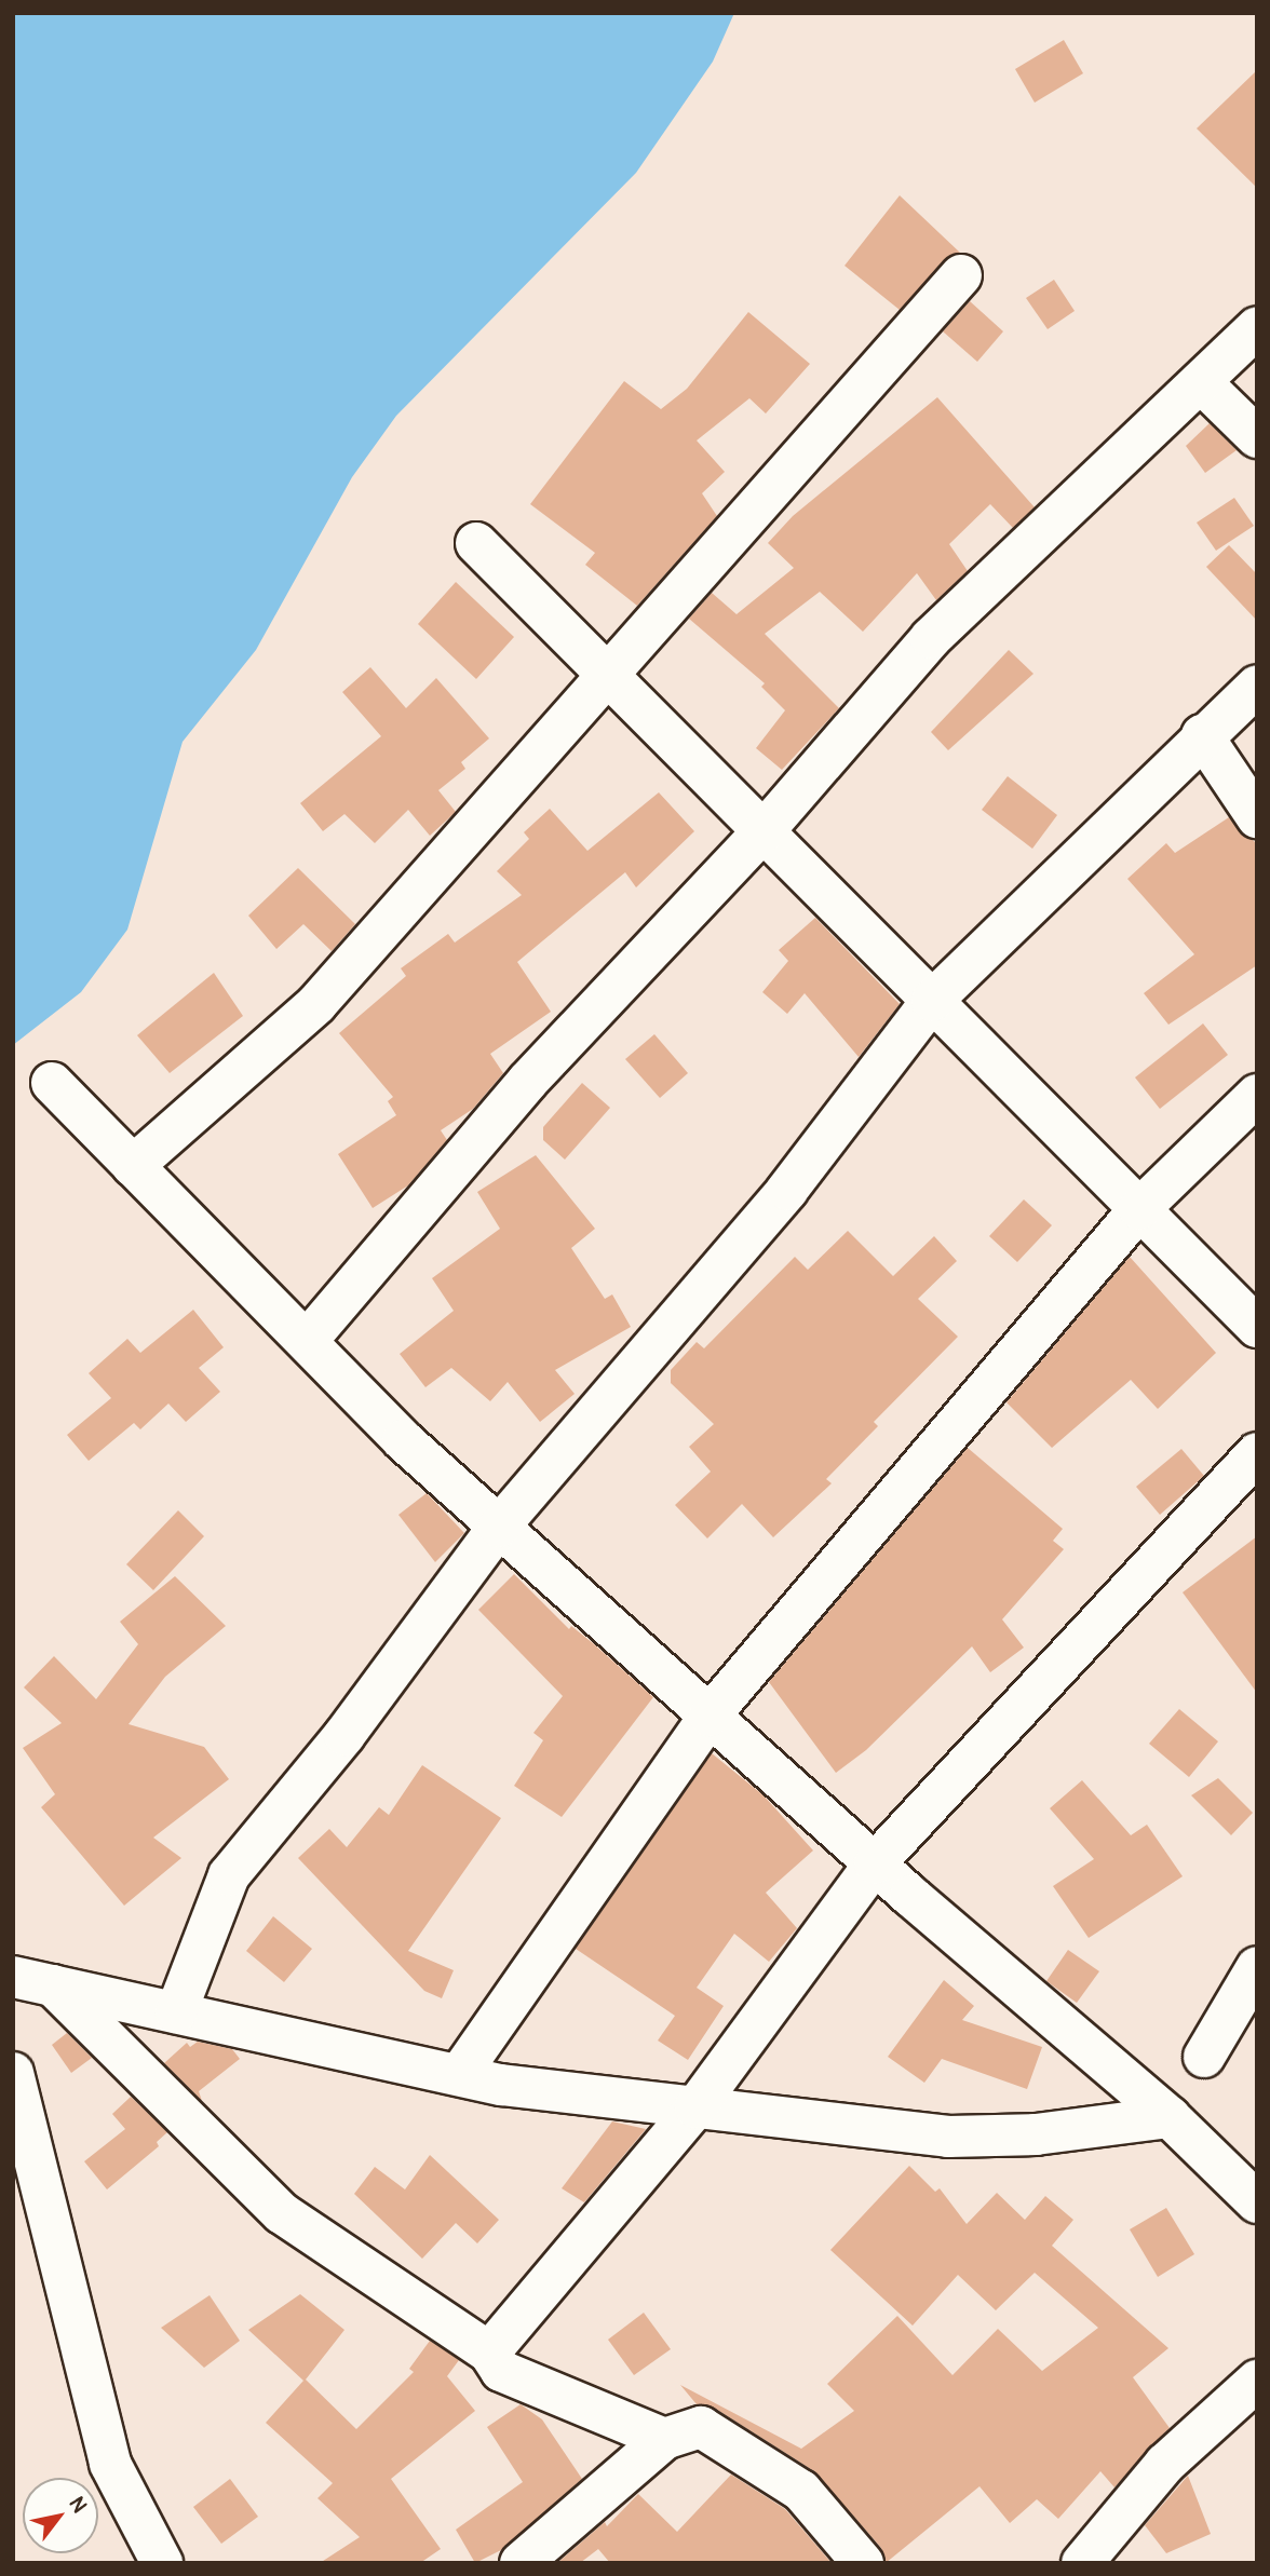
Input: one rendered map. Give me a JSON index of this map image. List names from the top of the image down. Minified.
{"north":"top right"}
